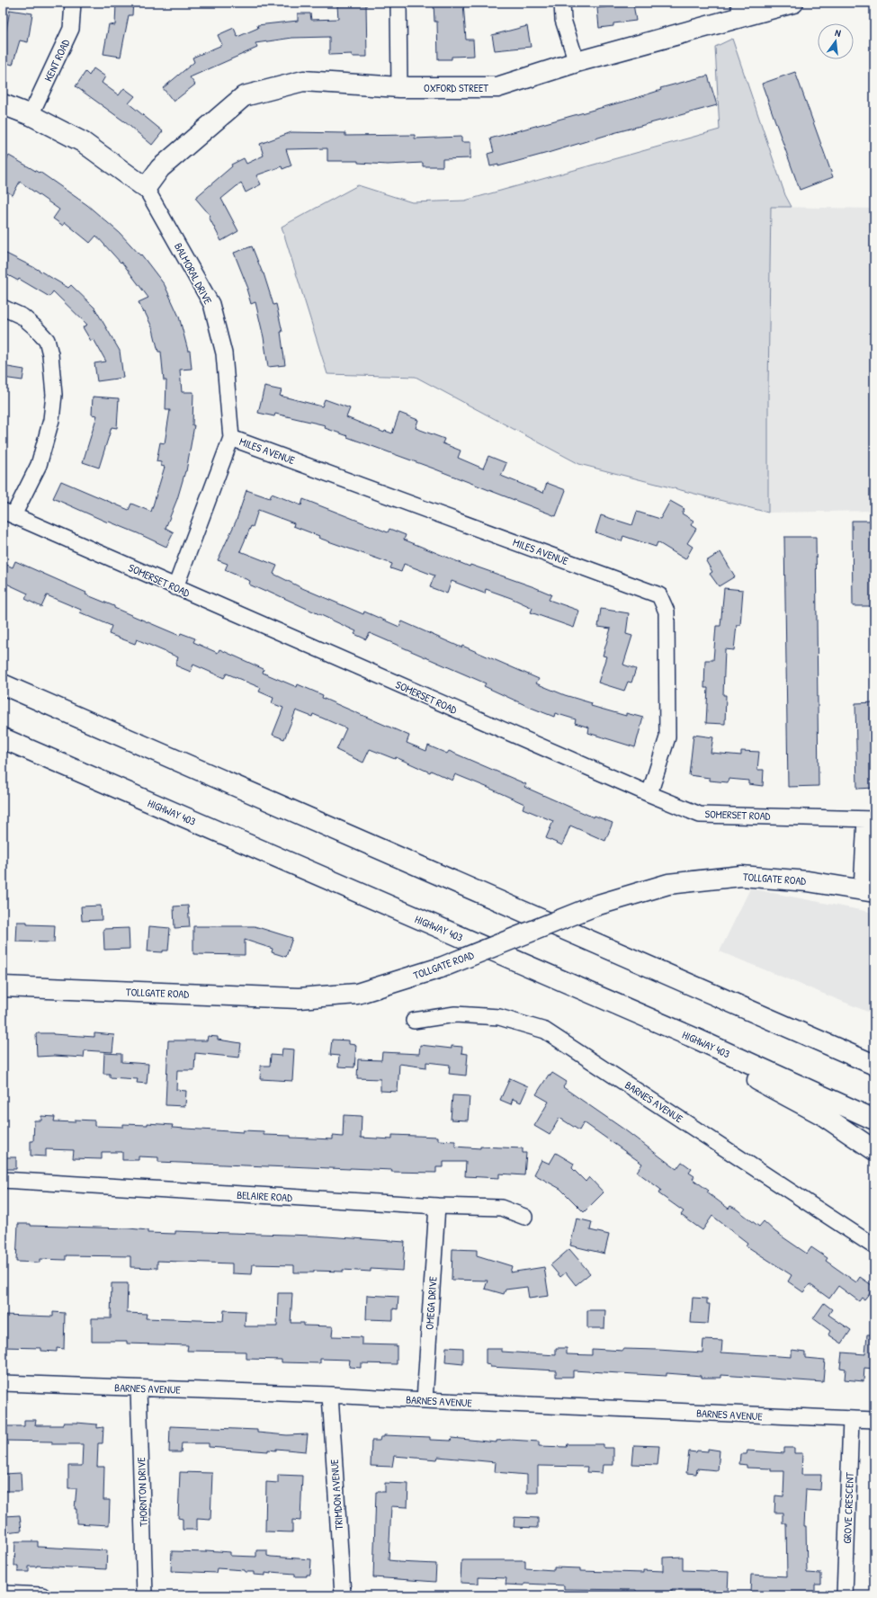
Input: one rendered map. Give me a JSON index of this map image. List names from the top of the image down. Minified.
{"streets":{"main road":["OXFORD STREET","BALMORAL DRIVE","HIGHWAY 403","TOLLGATE ROAD"],"street":["KENT ROAD","MILES AVENUE","SOMERSET ROAD","BARNES AVENUE","BELAIRE ROAD","OMEGA DRIVE","THORNTON DRIVE","TRIMDON AVENUE","GROVE CRESCENT"]},"crossings":[["KENT ROAD","BALMORAL DRIVE"],["OXFORD STREET","BALMORAL DRIVE"],["BALMORAL DRIVE","MILES AVENUE"],["BALMORAL DRIVE","SOMERSET ROAD"],["MILES AVENUE","SOMERSET ROAD"],["SOMERSET ROAD","TOLLGATE ROAD"],["BARNES AVENUE","OMEGA DRIVE"],["BARNES AVENUE","THORNTON DRIVE"],["BARNES AVENUE","TRIMDON AVENUE"],["BARNES AVENUE","GROVE CRESCENT"],["BELAIRE ROAD","OMEGA DRIVE"]],"north":"top"}
